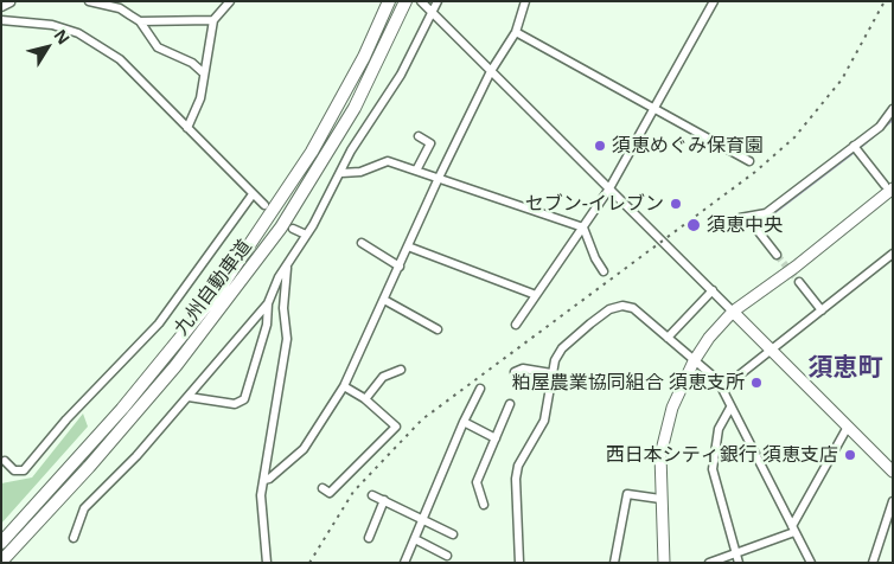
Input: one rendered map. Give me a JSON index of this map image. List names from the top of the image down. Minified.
{"streets":{"highway":["九州自動車道"]},"districts":["須恵町"],"places":["須恵めぐみ保育園","セブン-イレブン","須恵中央","粕屋農業協同組合 須恵支所","西日本シティ銀行 須恵支店"],"north":"top right"}
